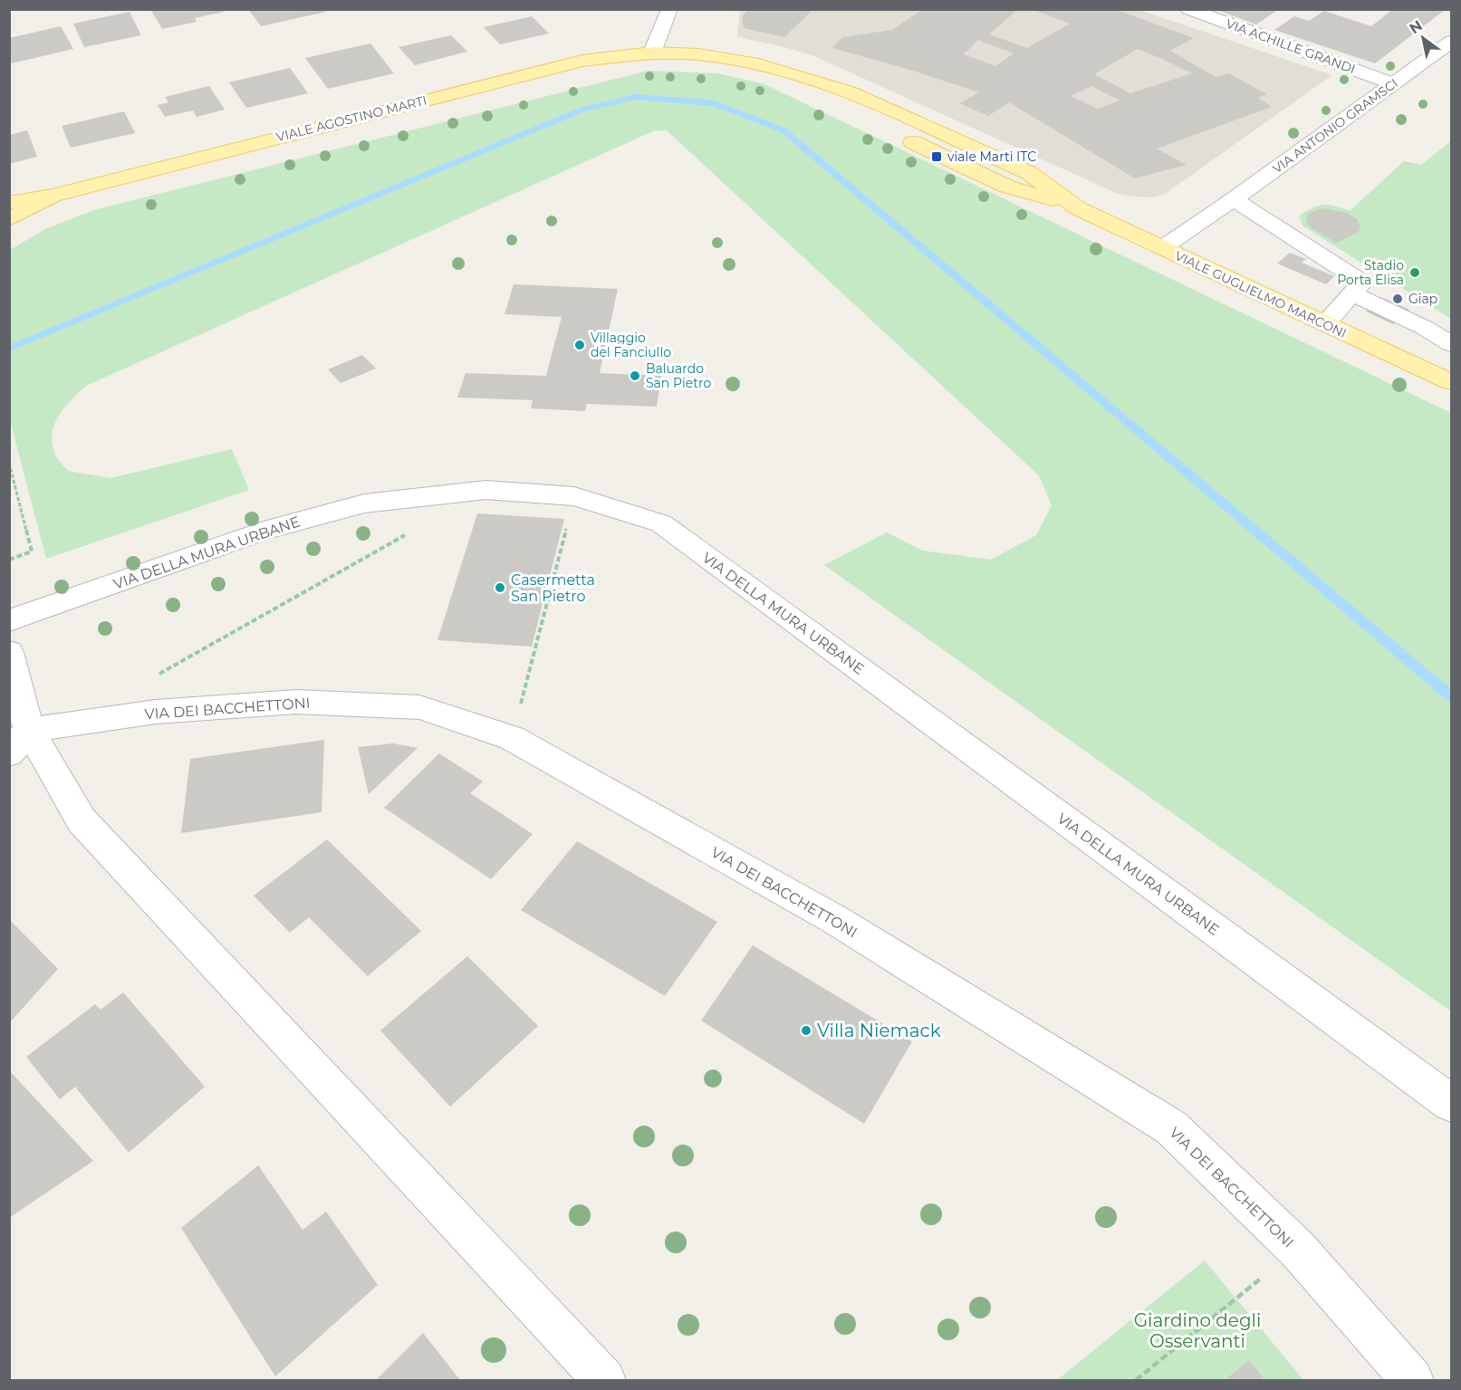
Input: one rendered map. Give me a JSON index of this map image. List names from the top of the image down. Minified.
{"streets":{"main road":["VIALE AGOSTINO MARTI","VIALE GUGLIELMO MARCONI"],"street":["VIA ACHILLE GRANDI","VIA ANTONIO GRAMSCI","VIA DELLA MURA URBANE","VIA DEI BACCHETTONI"]},"crossings":[["VIA ACHILLE GRANDI","VIA ANTONIO GRAMSCI"],["VIALE AGOSTINO MARTI","VIALE GUGLIELMO MARCONI"],["VIA ANTONIO GRAMSCI","VIALE GUGLIELMO MARCONI"]],"parks":["Giardino degli Osservanti"],"places":{"transit":["viale Marti ITC"],"other":["Stadio Porta Elisa","Giap","Villaggio del Fanciullo","Baluardo San Pietro","Casermetta San Pietro","Villa Niemack"]},"north":"top left"}
